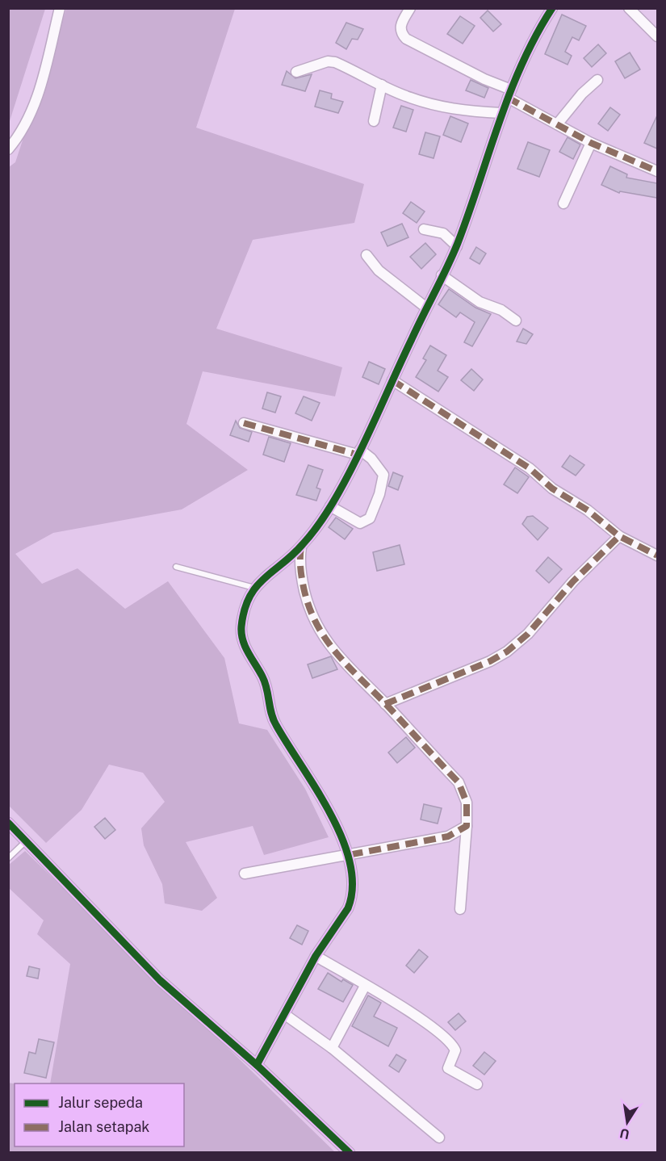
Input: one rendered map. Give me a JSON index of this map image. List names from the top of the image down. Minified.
{"legend":["Jalur sepeda","Jalan setapak"],"north":"bottom"}
